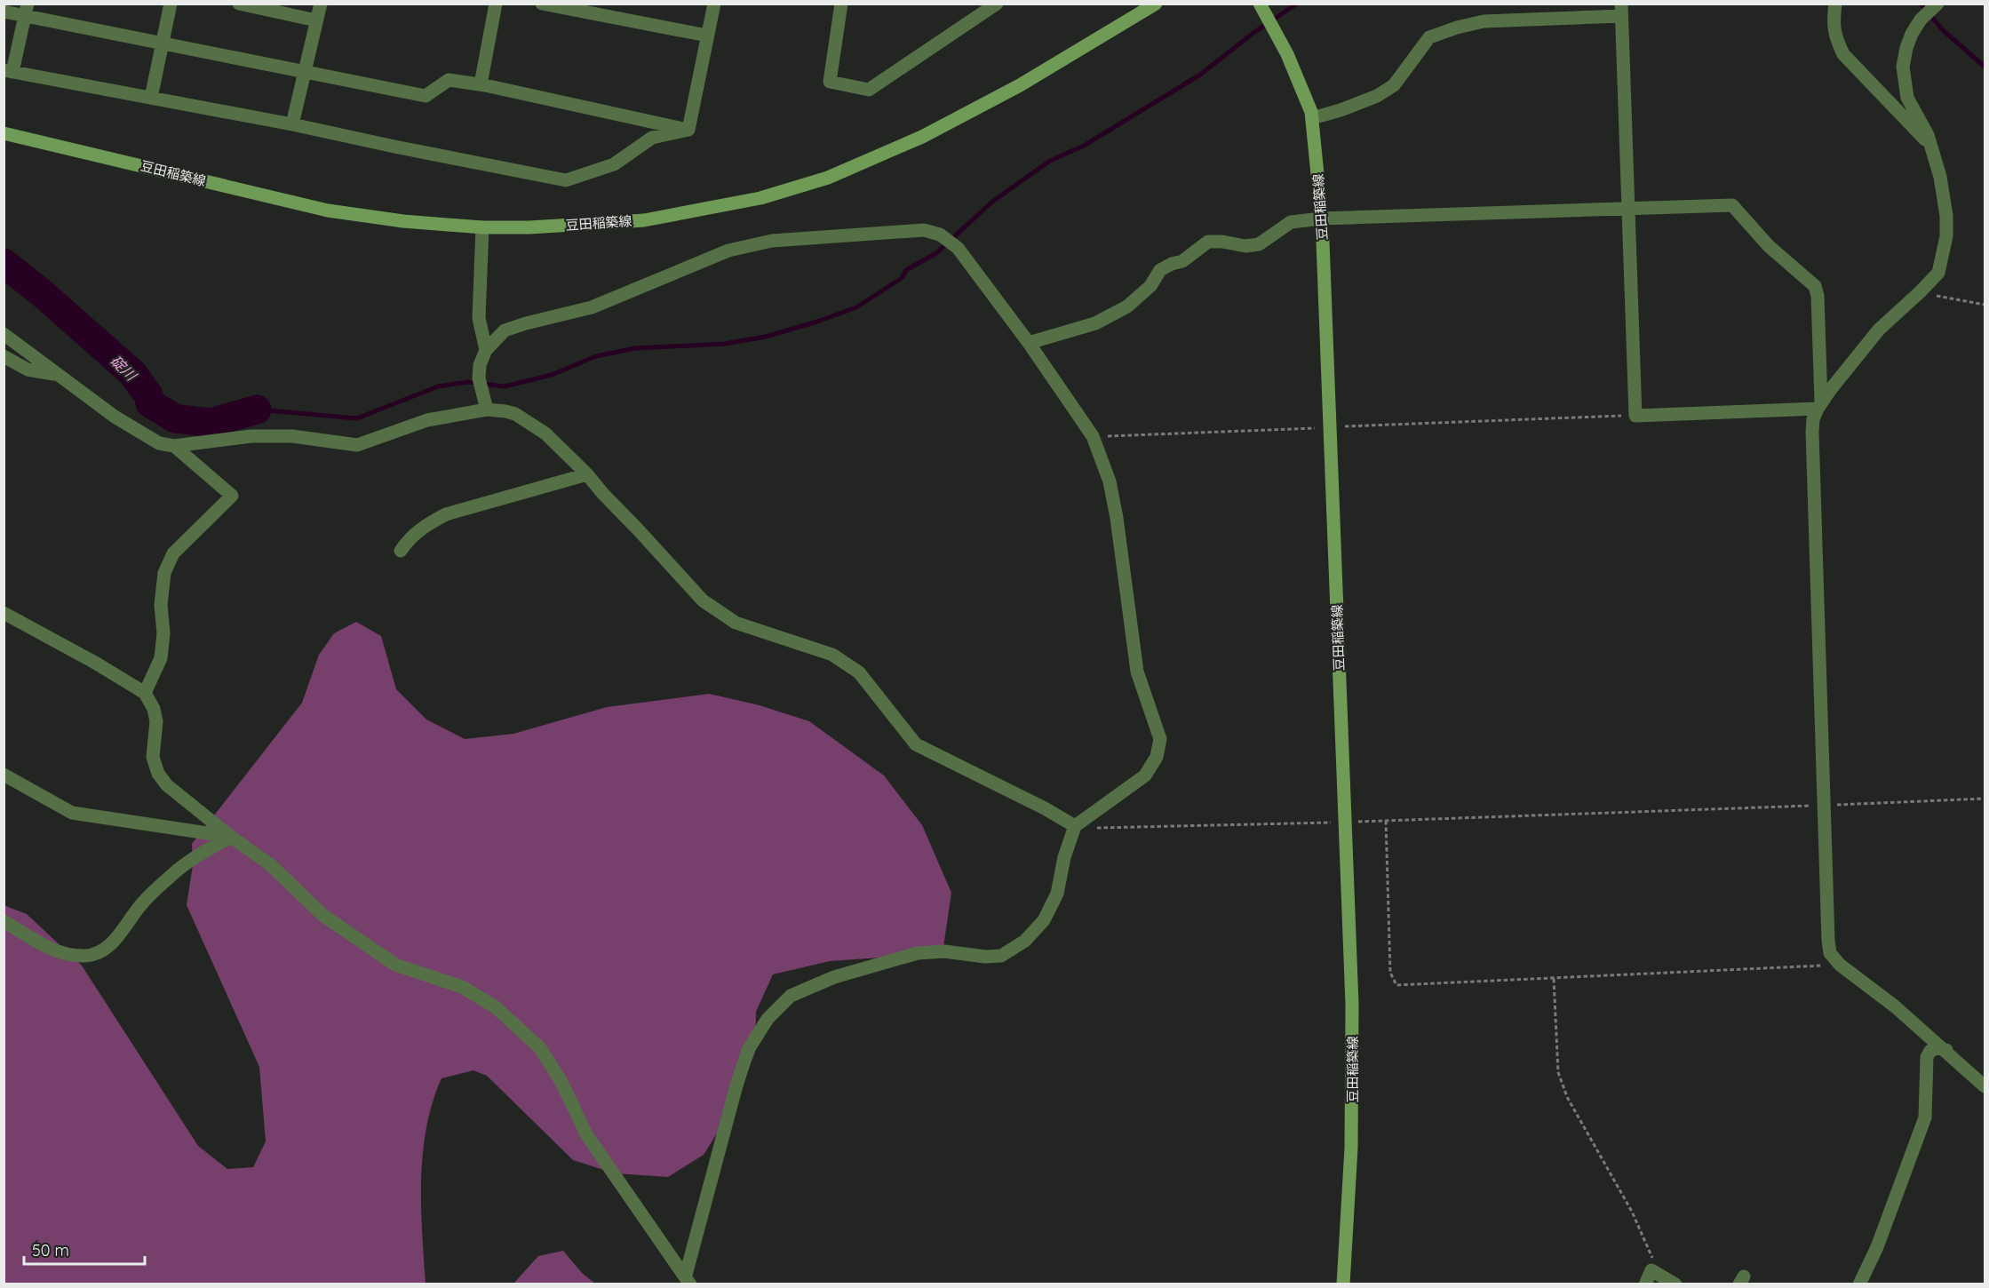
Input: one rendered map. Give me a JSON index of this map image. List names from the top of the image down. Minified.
{"streets":{"main road":["豆田稲築線"]},"water":["碇川"],"scale_bar":"50 m"}
